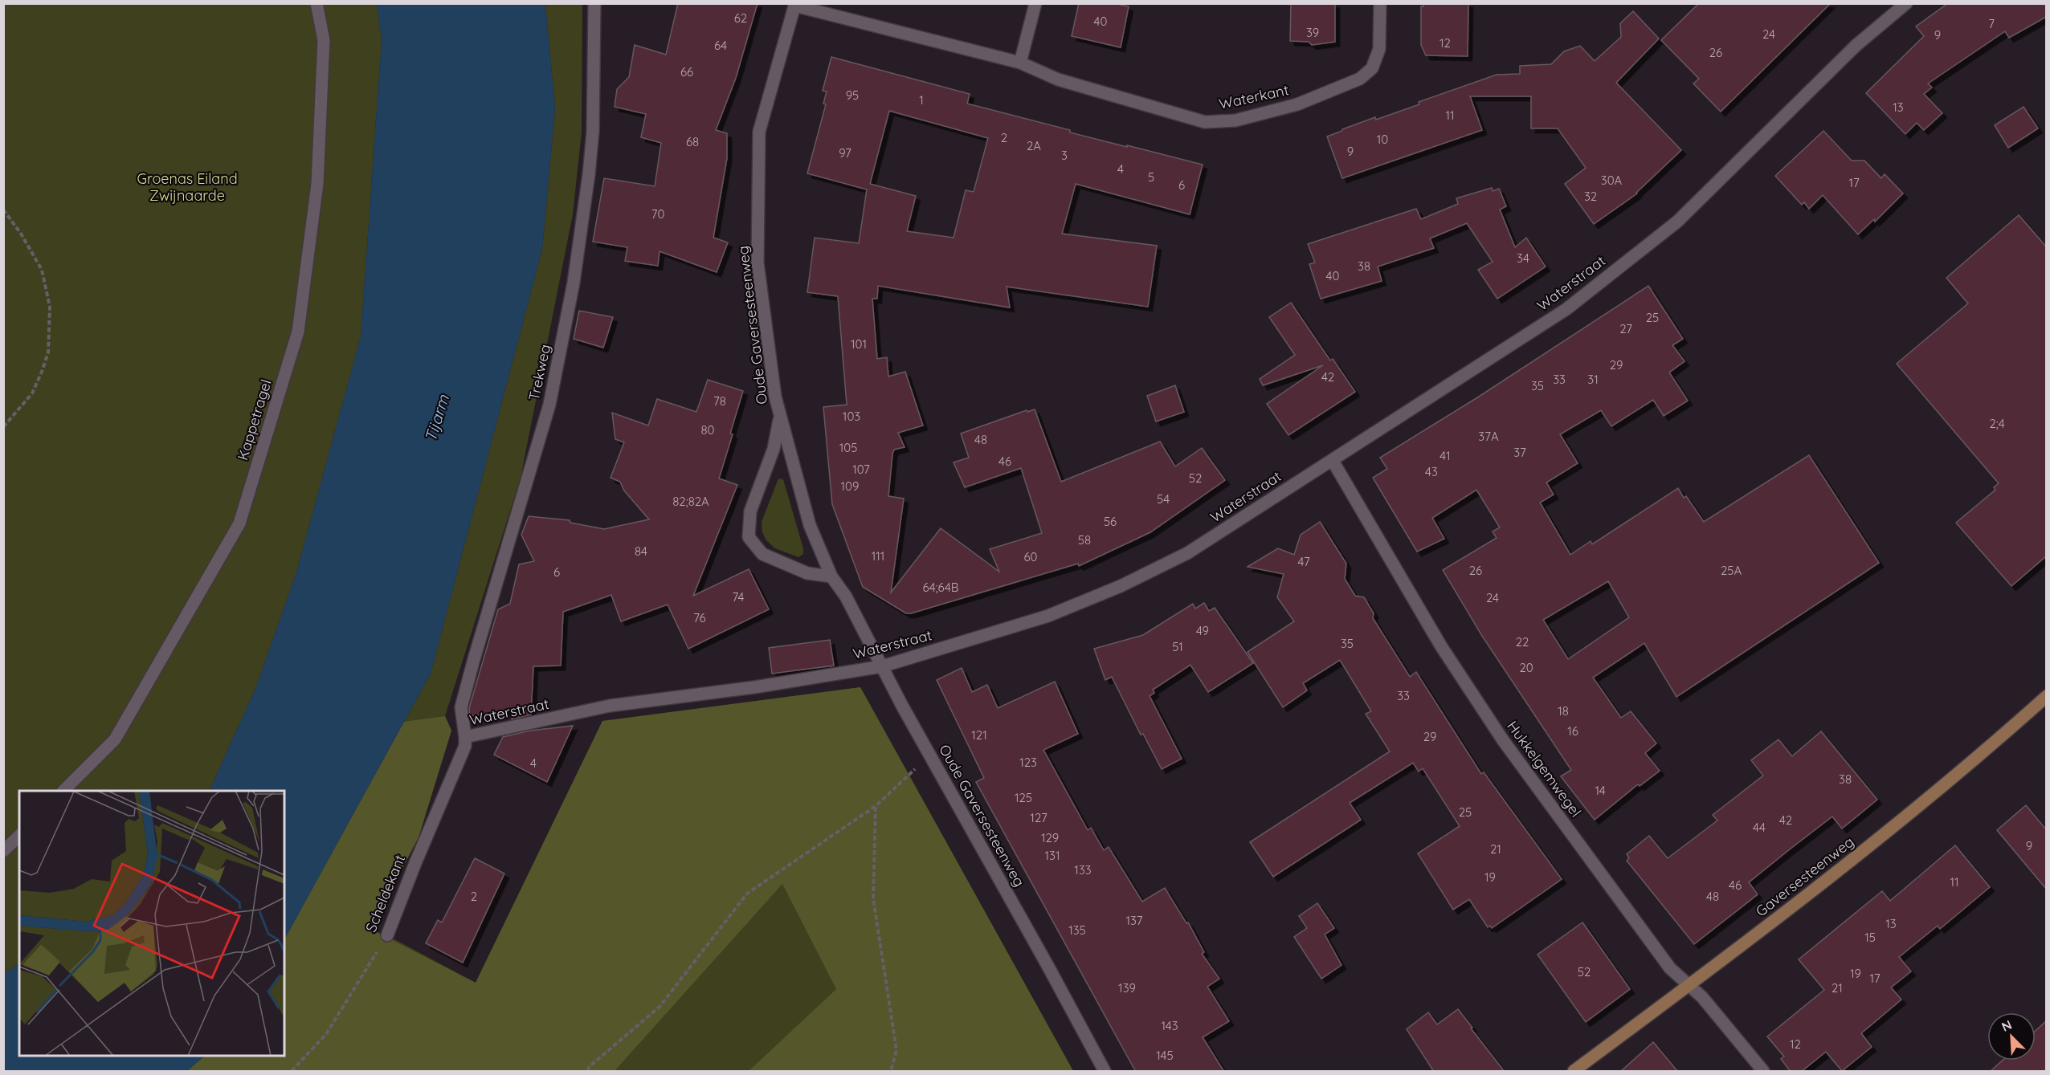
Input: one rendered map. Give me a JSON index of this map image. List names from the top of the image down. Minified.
{"streets":{"street":["Waterkant","Waterstraat","Oude Gaversesteenweg","Trekweg","Kappetragel","Hukkelgemwegel","Gaversesteenweg","Scheldekant"]},"crossings":[["Waterkant","Oude Gaversesteenweg"],["Waterstraat","Oude Gaversesteenweg"],["Waterstraat","Trekweg"],["Waterstraat","Hukkelgemwegel"],["Waterstraat","Scheldekant"],["Trekweg","Scheldekant"],["Hukkelgemwegel","Gaversesteenweg"]],"water":["Tijarm"],"parks":["Groenas Eiland Zwijnaarde"],"house_numbers":["62","40","7","39","24","9","12","64","26","66","95","1","13","11","2","10","68","2A","9","97","3","4","5","30A","17","6","32","70","34","38","40","25","27","101","29","42","33","31","35","78","103","2;4","80","37A","48","105","37","41","46","107","43","52","109","54","82;82A","56","58","84","111","60","47","26","25A","6","64;64B","74","24","76","49","22","35","51","20","33","18","16","121","29","123","4","38","14","125","25","127","42","44","129","9","21","131","133","19","11","46","2","48","137","13","135","15","52","19","17","139","21","143","12","145"],"north":"top left"}
